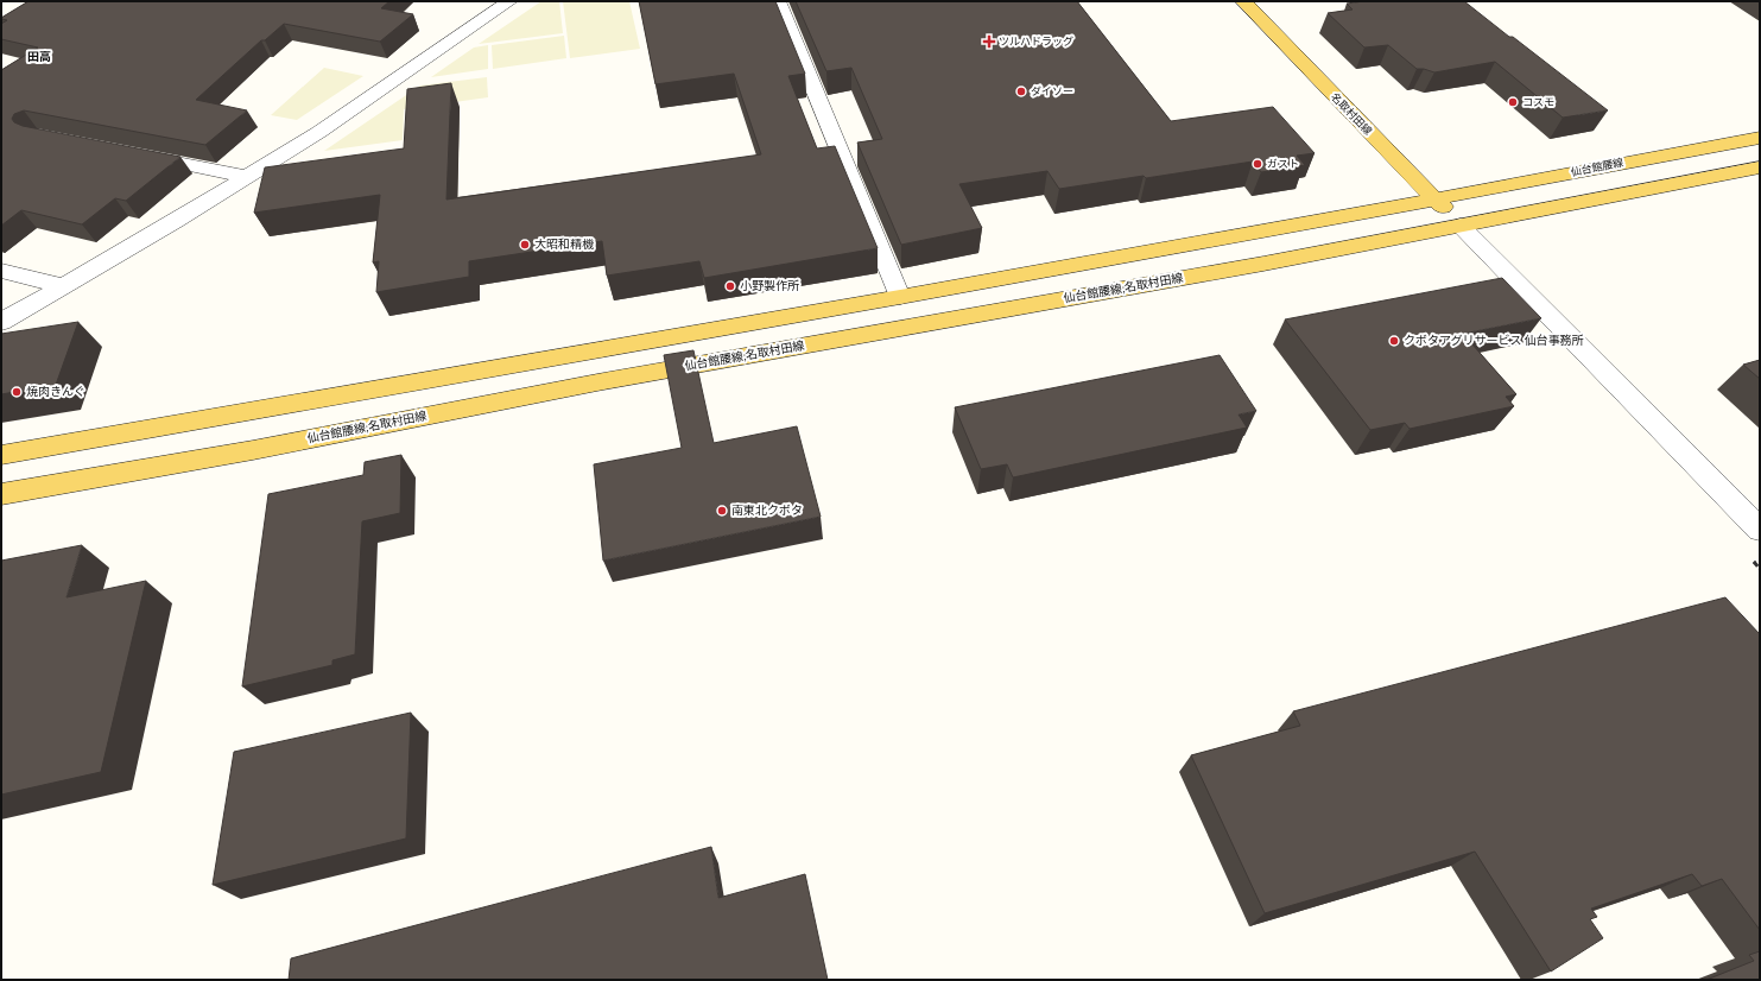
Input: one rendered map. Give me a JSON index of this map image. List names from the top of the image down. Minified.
{"streets":{"main road":["名取村田線","仙台館腰線","仙台館腰線;名取村田線"]},"crossings":[["名取村田線","仙台館腰線"],["名取村田線","仙台館腰線;名取村田線"]],"districts":["田高"],"places":{"health":["ツルハドラッグ"],"other":["ダイソー","コスモ","ガスト","大昭和精機","小野製作所","クボタアグリサービス 仙台事務所","焼肉きんぐ","南東北クボタ"]}}
